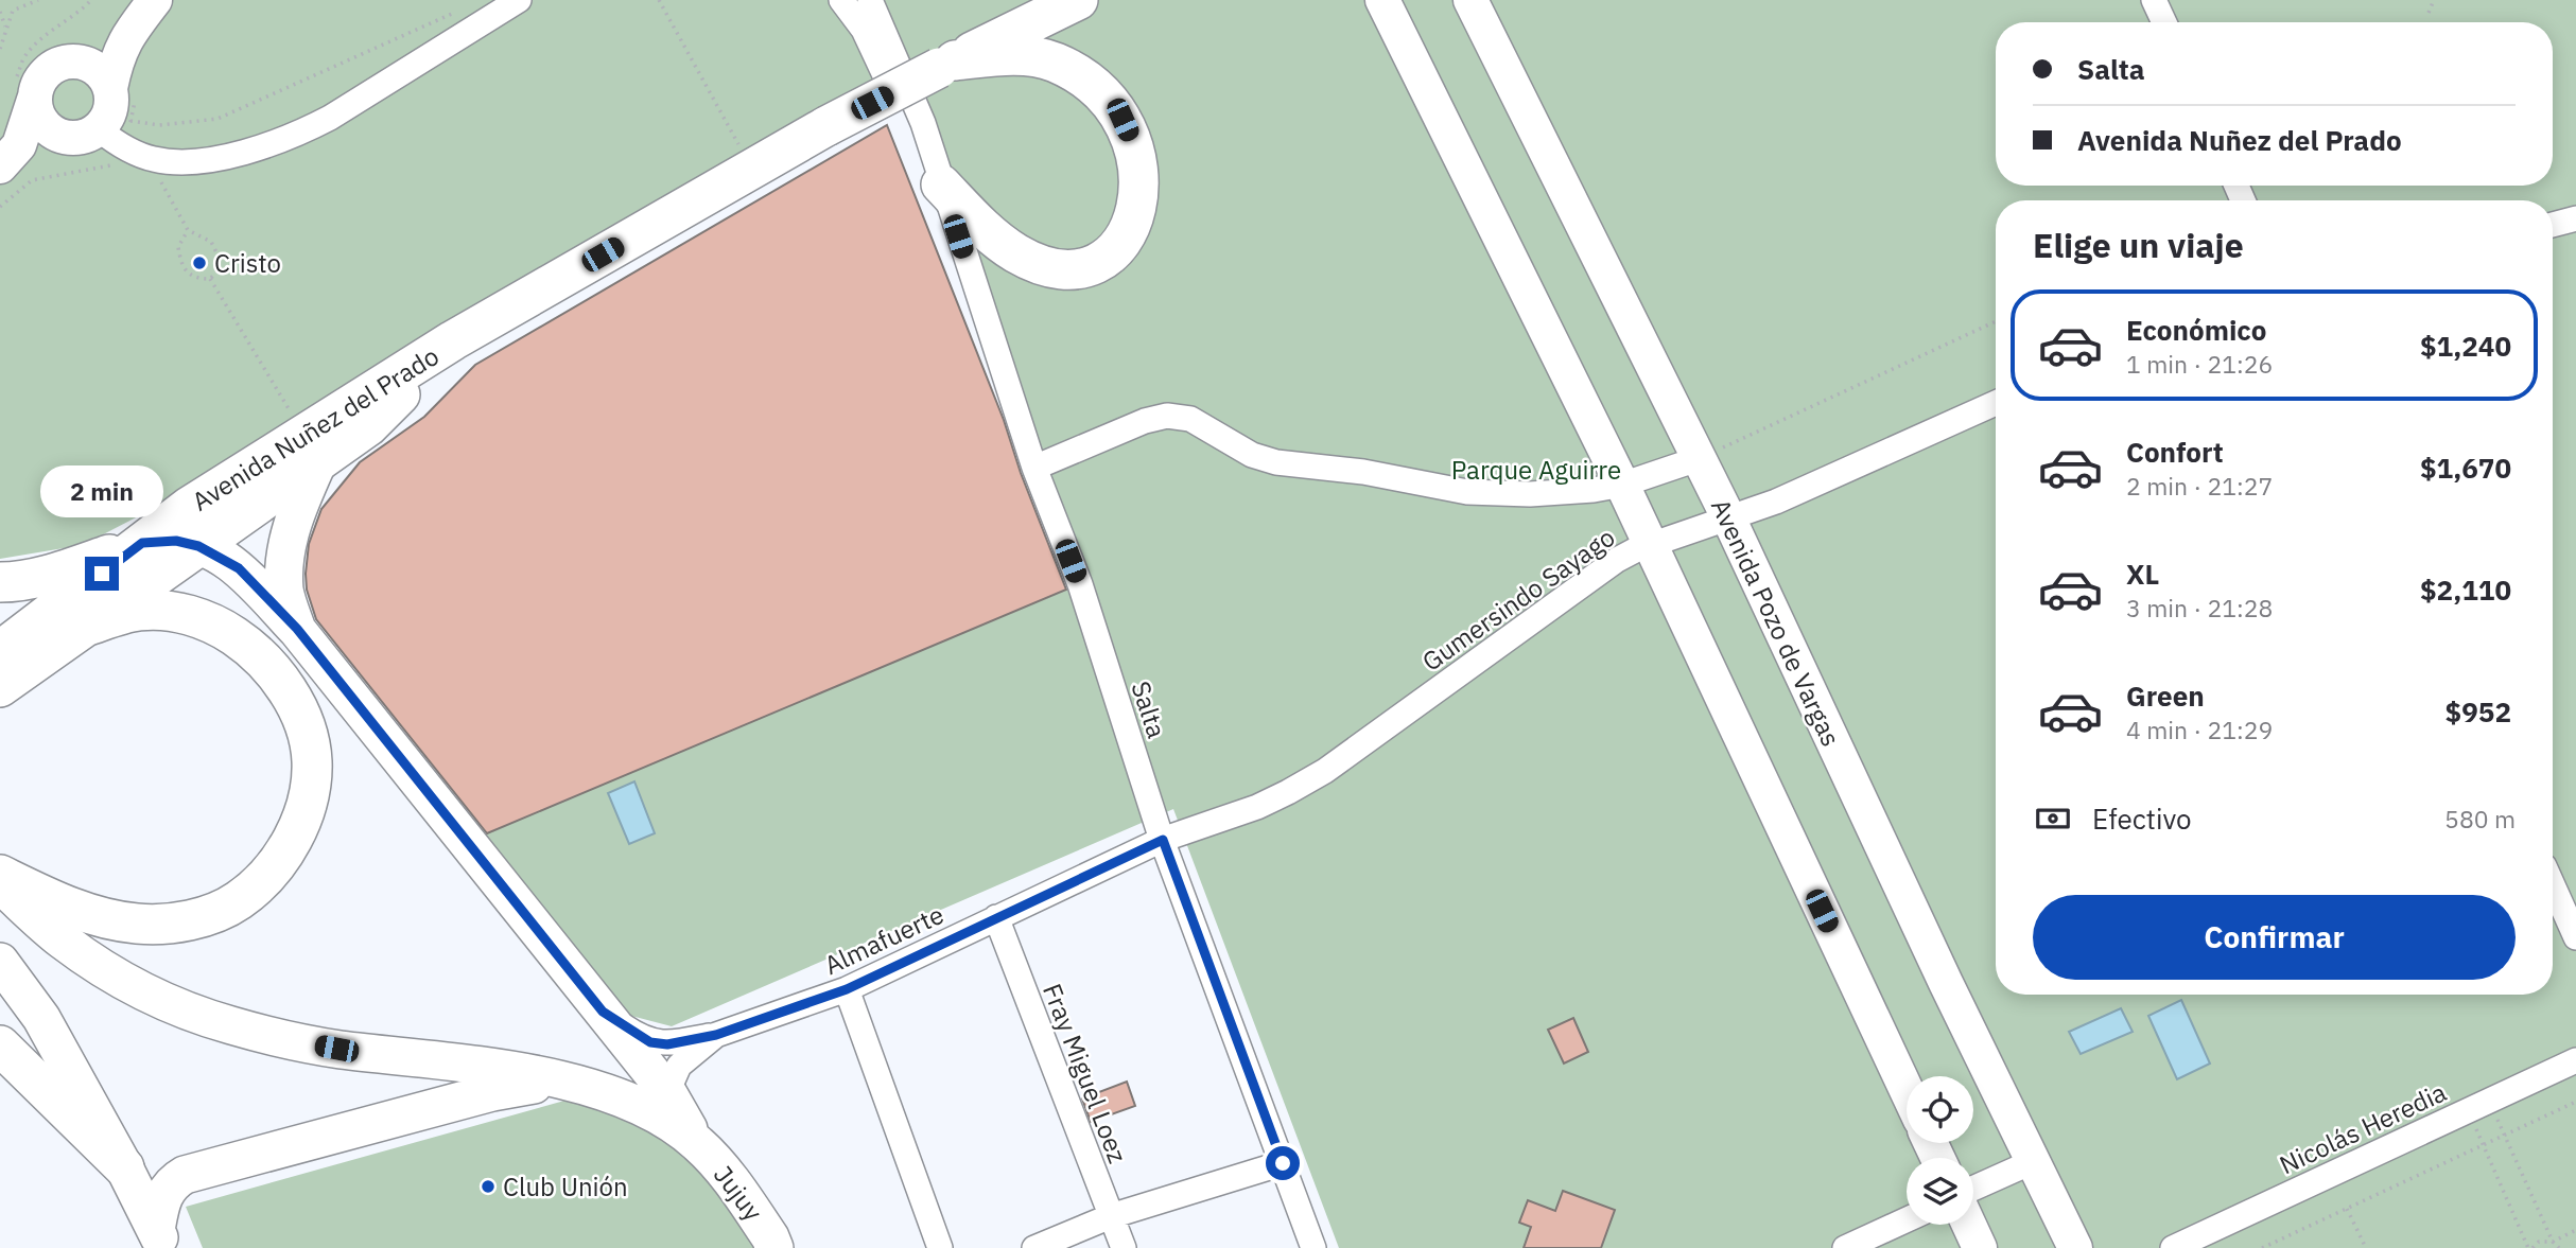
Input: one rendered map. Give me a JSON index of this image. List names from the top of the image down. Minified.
{"streets":{"highway":["Avenida Nuñez del Prado"],"main road":["Avenida Pozo de Vargas","Jujuy"],"street":["Gumersindo Sayago","Salta","Almafuerte","Fray Miguel Loez","Nicolás Heredia"]},"crossings":[["Gumersindo Sayago","Avenida Pozo de Vargas"],["Gumersindo Sayago","Salta"],["Gumersindo Sayago","Almafuerte"],["Salta","Almafuerte"],["Almafuerte","Fray Miguel Loez"],["Almafuerte","Jujuy"]],"parks":["Parque Aguirre"],"places":["Cristo","Club Unión"],"page":{"banner":["Salta","Avenida Nuñez del Prado"],"heading":"Elige un viaje","list":[{"name":"Económico","note":"1 min · 21:26","value":"$1,240"},{"name":"Confort","note":"2 min · 21:27","value":"$1,670"},{"name":"XL","note":"3 min · 21:28","value":"$2,110"},{"name":"Green","note":"4 min · 21:29","value":"$952"}],"bubble":"2 min","pay":["Efectivo","580 m"],"buttons":"Confirmar"}}
